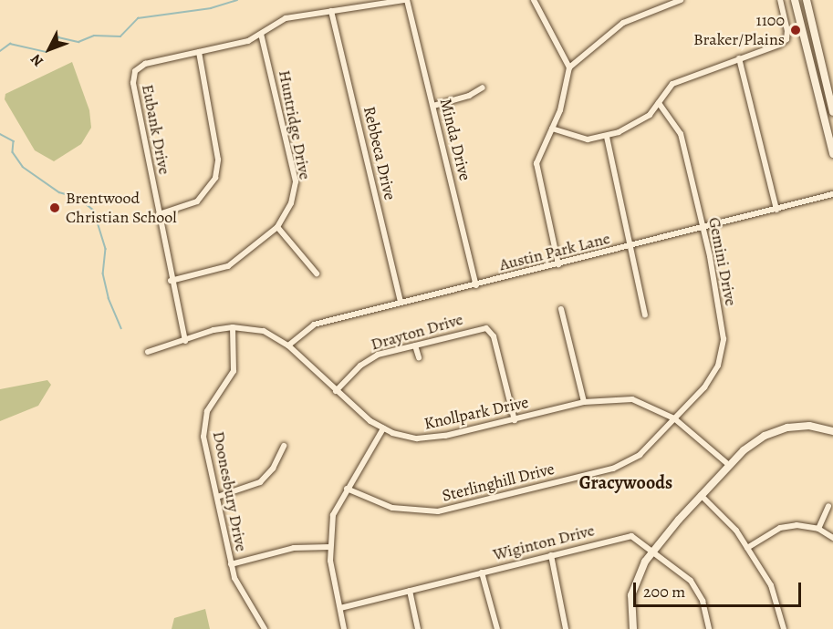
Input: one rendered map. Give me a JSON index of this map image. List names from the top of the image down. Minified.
{"streets":{"street":["Huntridge Drive","Eubank Drive","Minda Drive","Rebbeca Drive","Austin Park Lane","Gemini Drive","Drayton Drive","Knollpark Drive","Sterlinghill Drive","Doonesbury Drive","Wiginton Drive"]},"crossings":[["Huntridge Drive","Eubank Drive"],["Eubank Drive","Minda Drive"],["Eubank Drive","Rebbeca Drive"],["Eubank Drive","Knollpark Drive"],["Minda Drive","Austin Park Lane"],["Rebbeca Drive","Austin Park Lane"],["Austin Park Lane","Gemini Drive"],["Austin Park Lane","Knollpark Drive"],["Gemini Drive","Knollpark Drive"],["Gemini Drive","Sterlinghill Drive"],["Drayton Drive","Knollpark Drive"],["Knollpark Drive","Sterlinghill Drive"],["Knollpark Drive","Doonesbury Drive"]],"districts":["Gracywoods"],"places":["1100 Braker/Plains","Brentwood Christian School"],"scale_bar":"200 m","north":"bottom left"}
